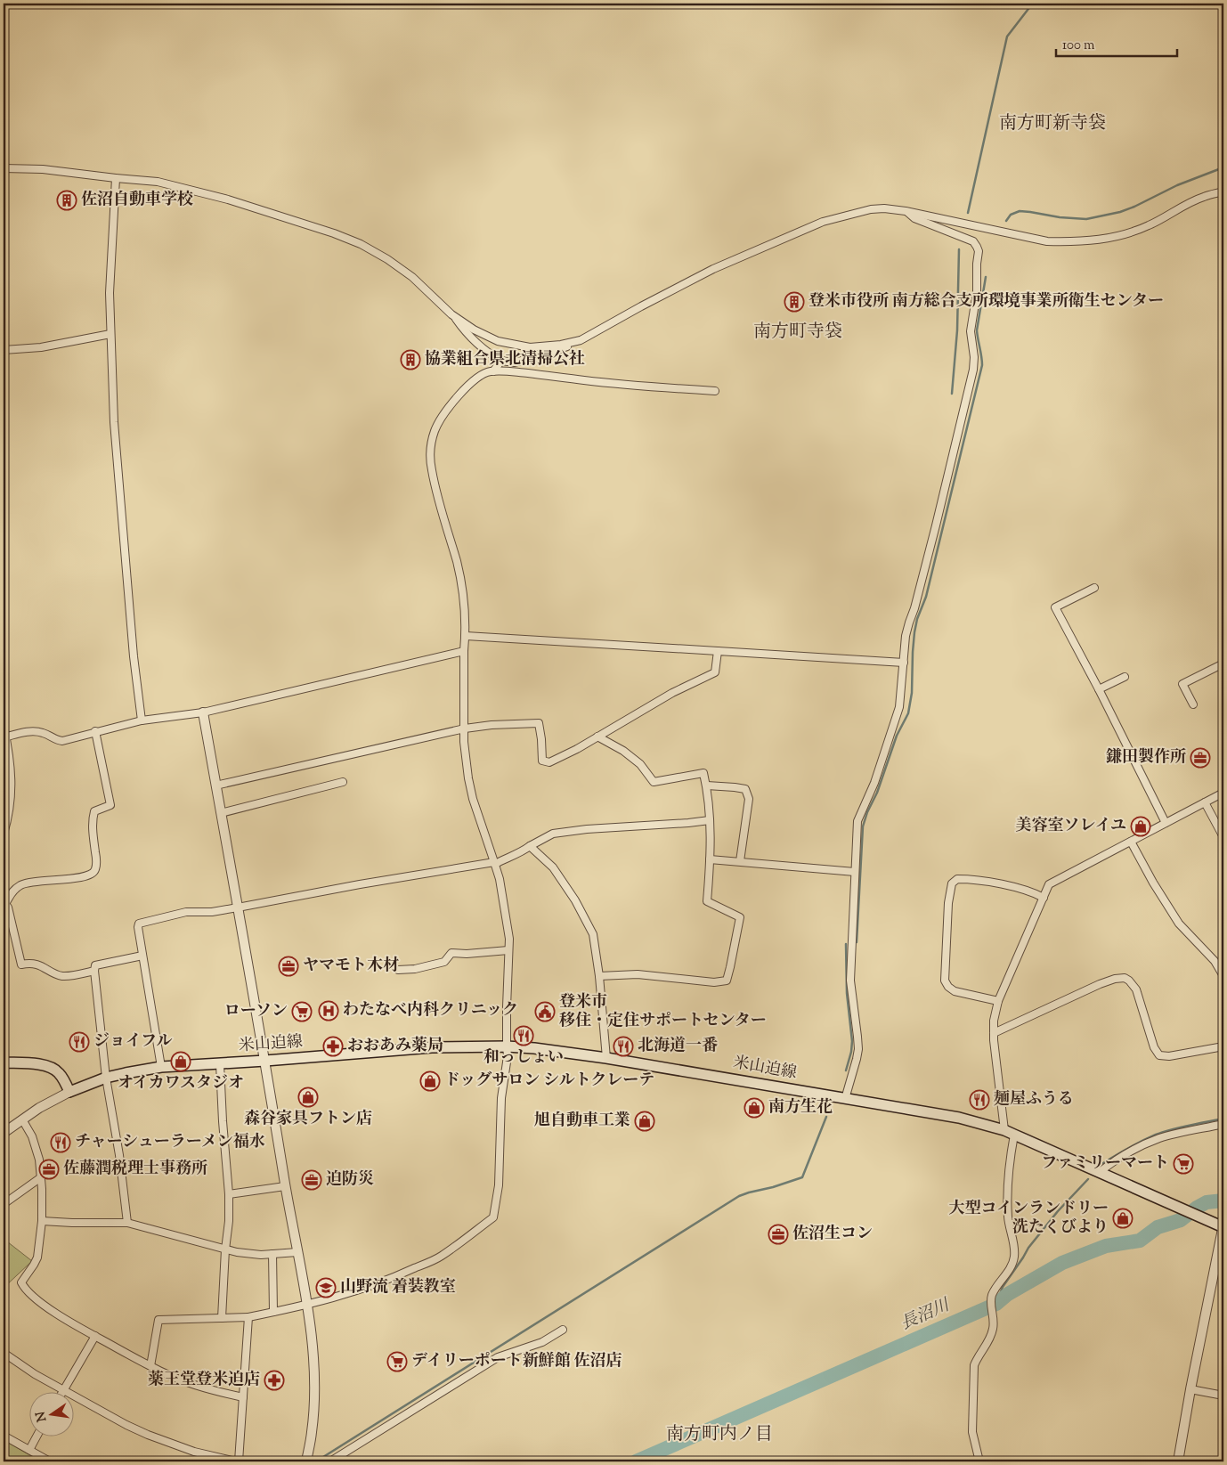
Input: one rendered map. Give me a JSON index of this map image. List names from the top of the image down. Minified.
{"streets":{"main road":["米山迫線"]},"districts":["南方町新寺袋","南方町寺袋","南方町内ノ目"],"water":["長沼川"],"places":{"building":["佐沼自動車学校","登米市役所 南方総合支所環境事業所衛生センター","協業組合県北清掃公社"],"office":["鎌田製作所","ヤマモト木材","佐藤潤税理士事務所","迫防災","佐沼生コン"],"shop":["美容室ソレイユ","オイカワスタジオ","ドッグサロン シルトクレーテ","森谷家具フトン店","南方生花","旭自動車工業","大型コインランドリー 洗たくびより"],"hospital":["わたなべ内科クリニック"],"supermarket":["ローソン","ファミリーマート","デイリーポート新鮮館 佐沼店"],"public building":["登米市 移住・定住サポートセンター"],"restaurant":["和っしょい","ジョイフル","北海道一番","麺屋ふうる","チャーシューラーメン福水"],"pharmacy":["おおあみ薬局","薬王堂登米迫店"],"school or university":["山野流 着装教室"]},"scale_bar":"100 m","north":"left"}
